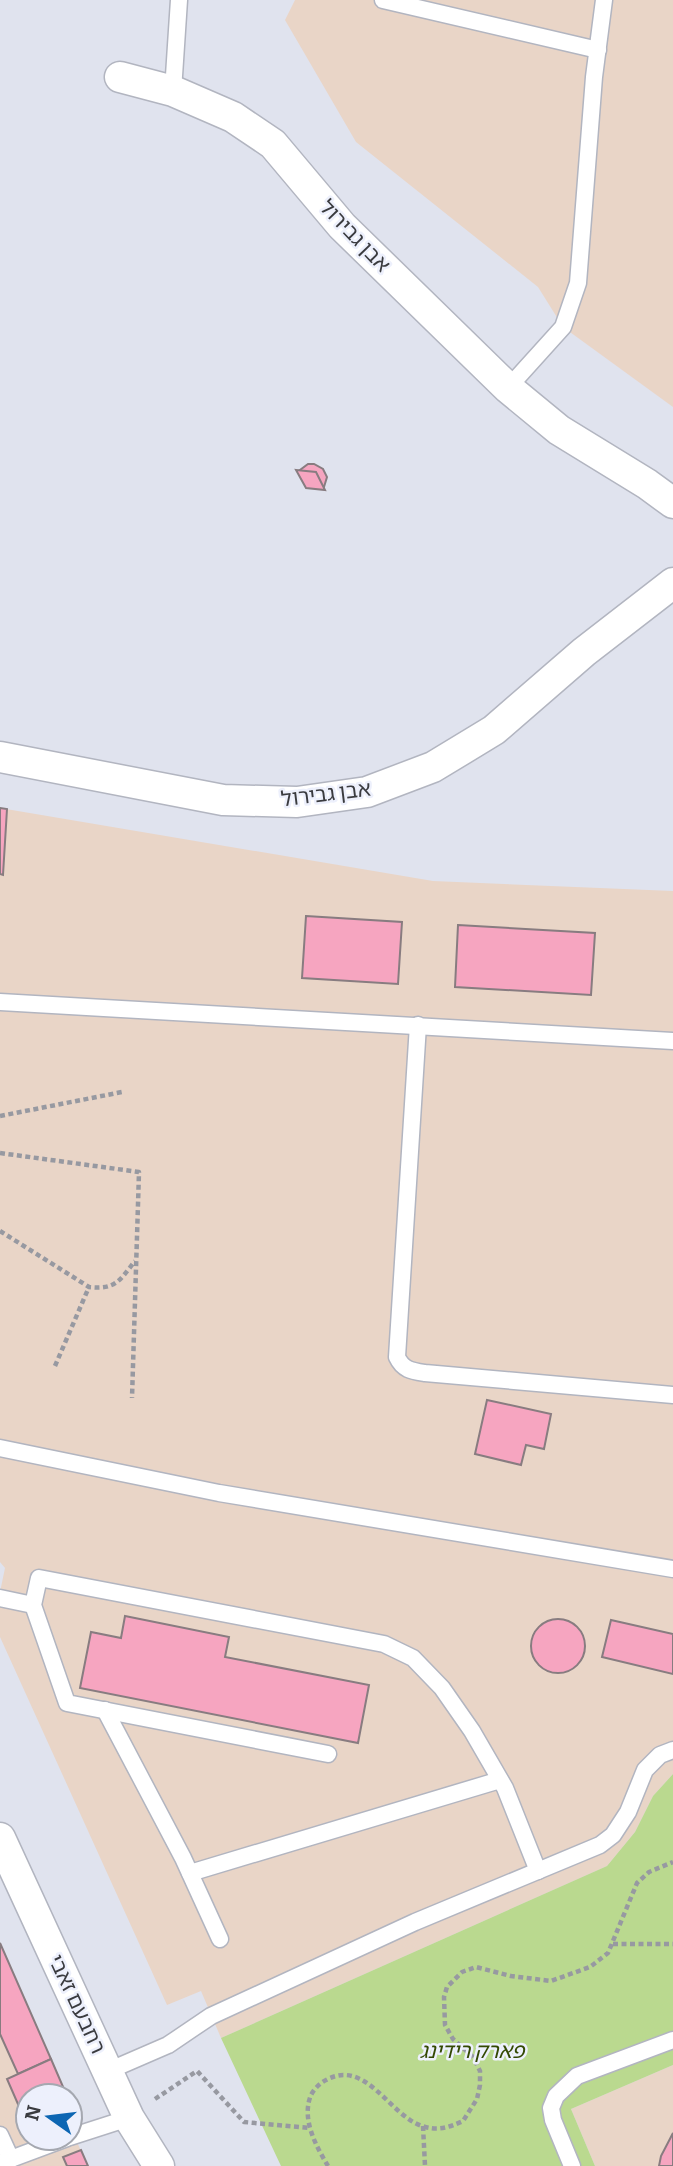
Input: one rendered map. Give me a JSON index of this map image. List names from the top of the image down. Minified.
{"streets":{"street":["אבן גבירול","רחבעם זאבי"]},"parks":["פארק רידינג"],"north":"left"}
